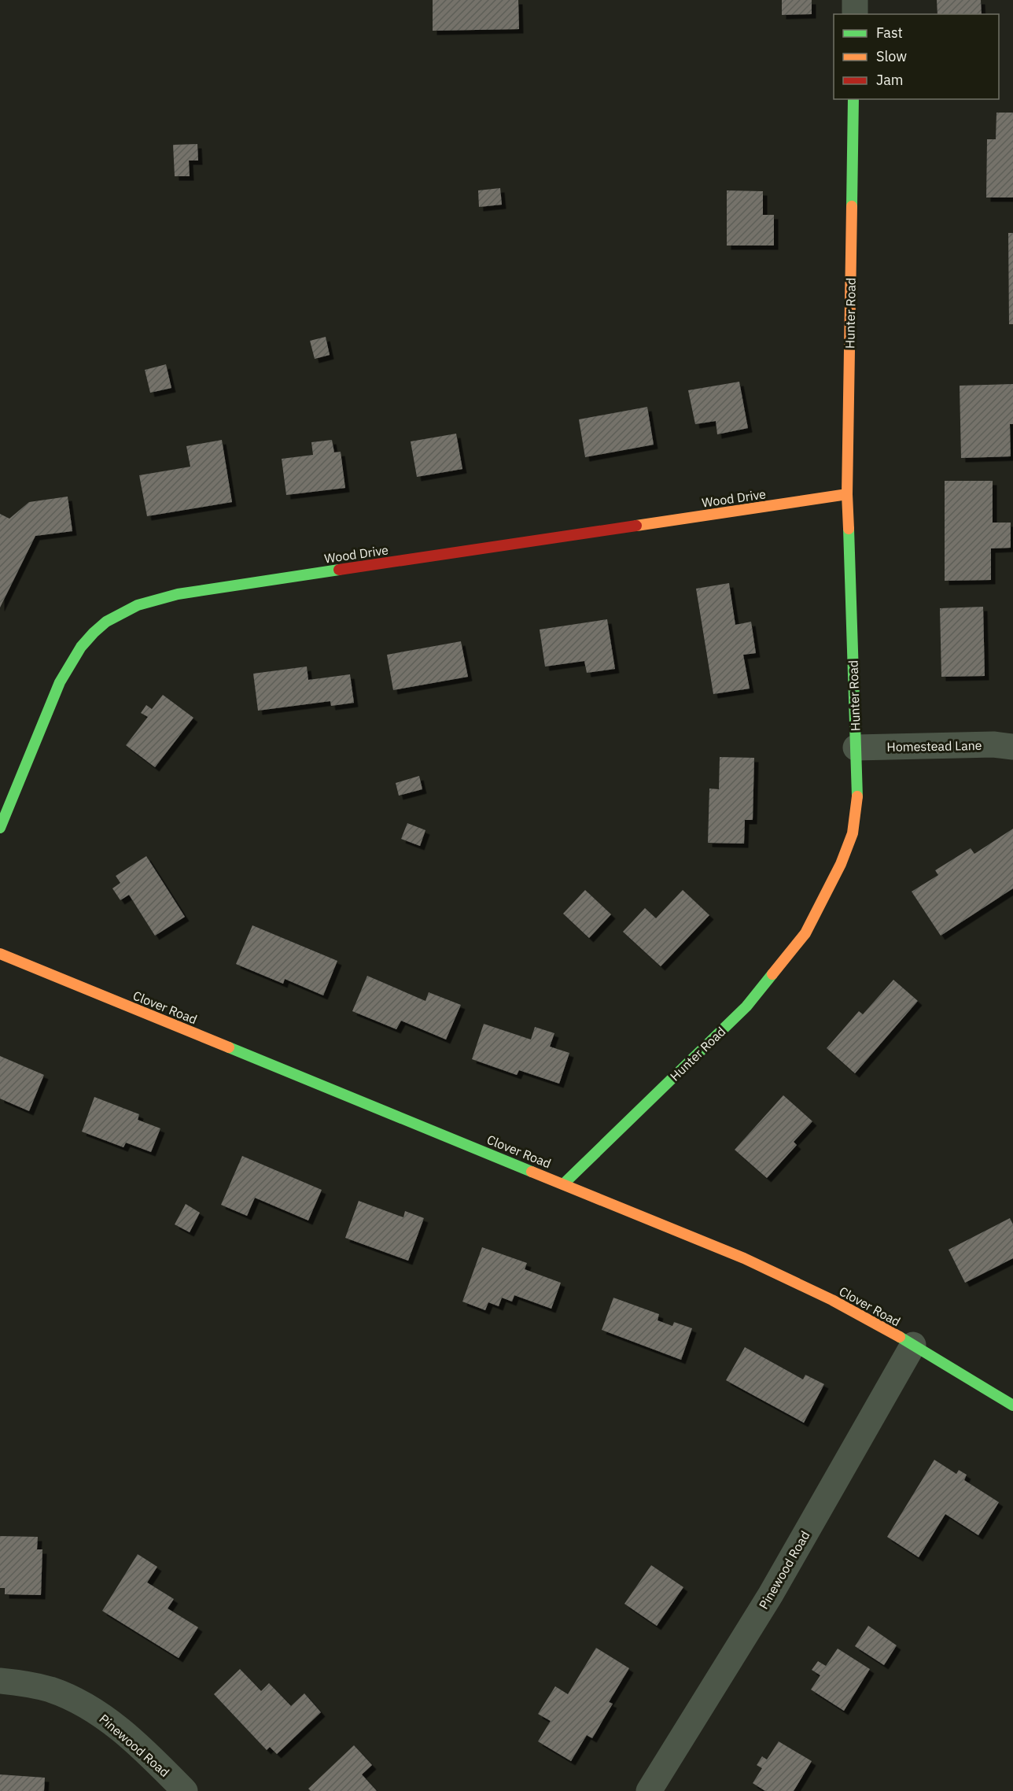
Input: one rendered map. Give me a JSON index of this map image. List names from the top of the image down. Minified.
{"streets":{"street":["Hunter Road","Wood Drive","Homestead Lane","Clover Road","Pinewood Road"]},"crossings":[["Hunter Road","Wood Drive"],["Hunter Road","Homestead Lane"],["Hunter Road","Clover Road"],["Clover Road","Pinewood Road"]],"legend":["Fast","Slow","Jam"]}
